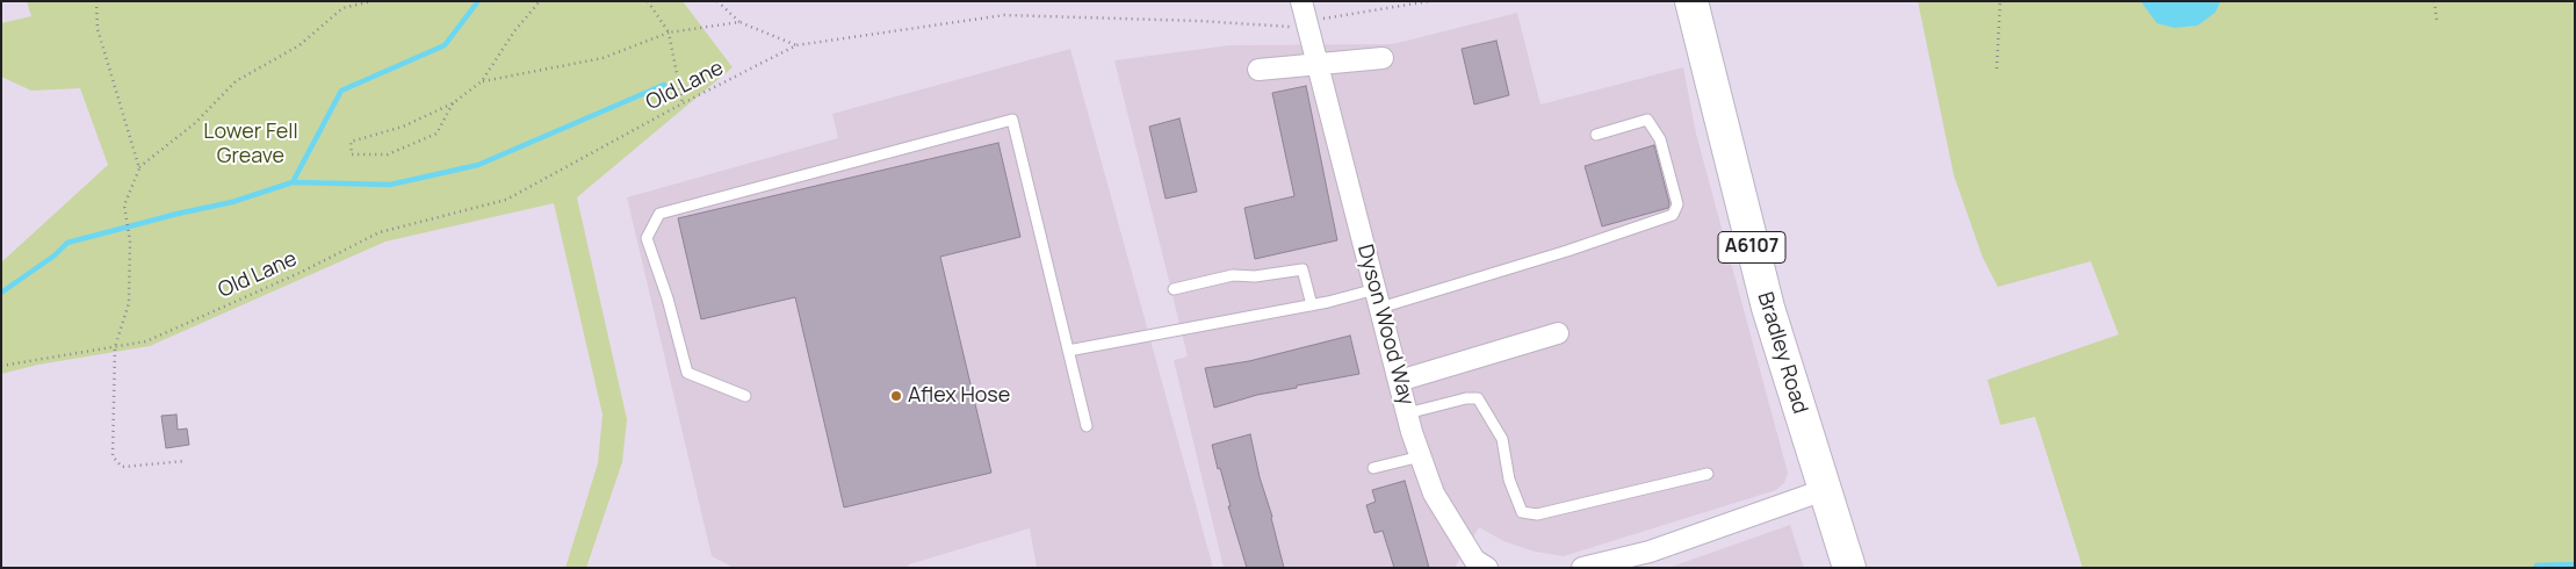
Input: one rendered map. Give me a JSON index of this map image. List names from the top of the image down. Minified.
{"streets":{"main road":["A6107","Bradley Road"],"street":["Dyson Wood Way"],"path":["Old Lane"]},"crossings":[["Old Lane","Dyson Wood Way"]],"parks":["Lower Fell Greave"],"places":["Aflex Hose"]}
